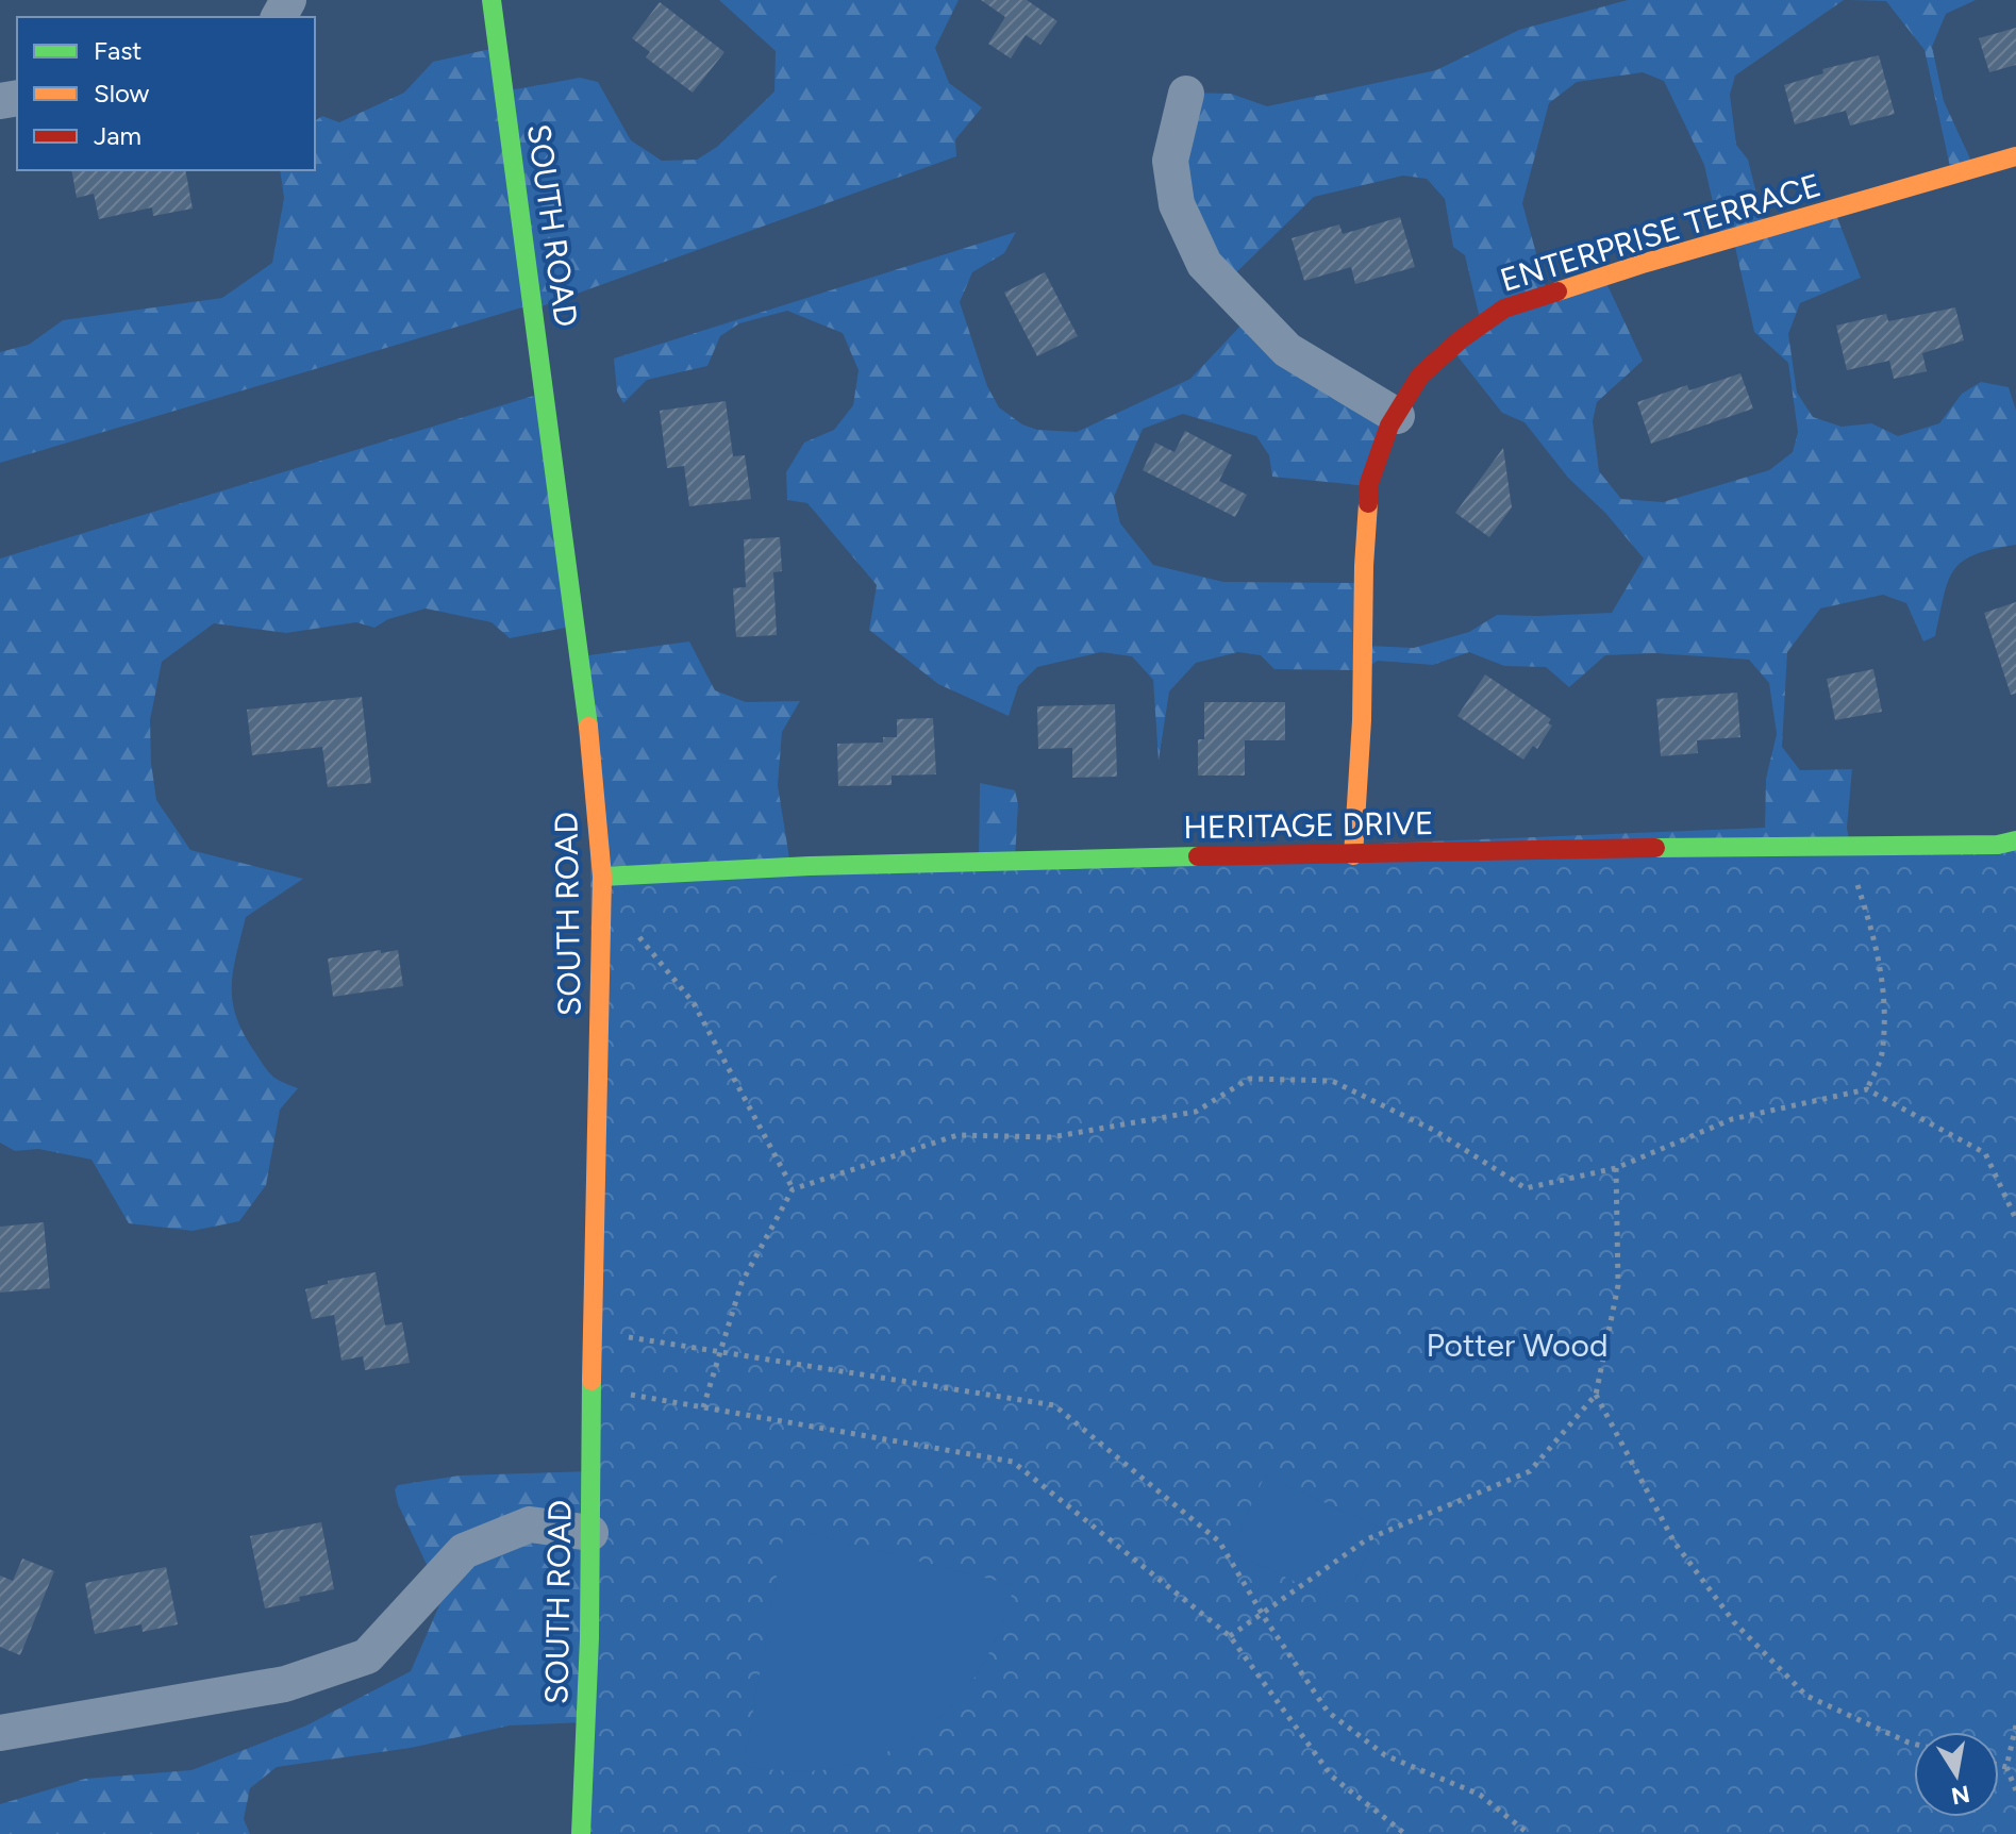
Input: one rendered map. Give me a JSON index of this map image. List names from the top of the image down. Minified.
{"streets":{"street":["SOUTH ROAD","ENTERPRISE TERRACE","HERITAGE DRIVE"]},"crossings":[["SOUTH ROAD","HERITAGE DRIVE"],["ENTERPRISE TERRACE","HERITAGE DRIVE"]],"parks":["Potter Wood"],"legend":["Fast","Slow","Jam"],"north":"bottom"}
